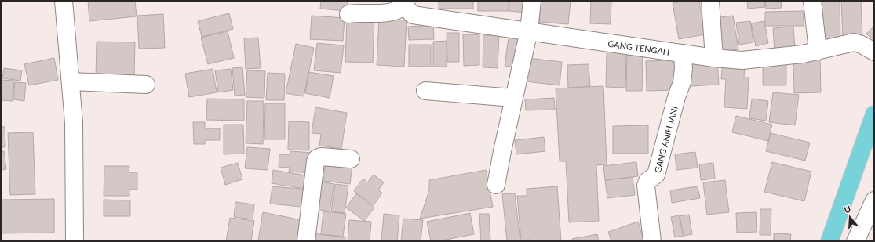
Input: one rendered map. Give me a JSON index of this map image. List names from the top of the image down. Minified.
{"streets":{"street":["GANG TENGAH","GANG ANIH JANI"]},"crossings":[["GANG TENGAH","GANG ANIH JANI"]],"north":"top"}
